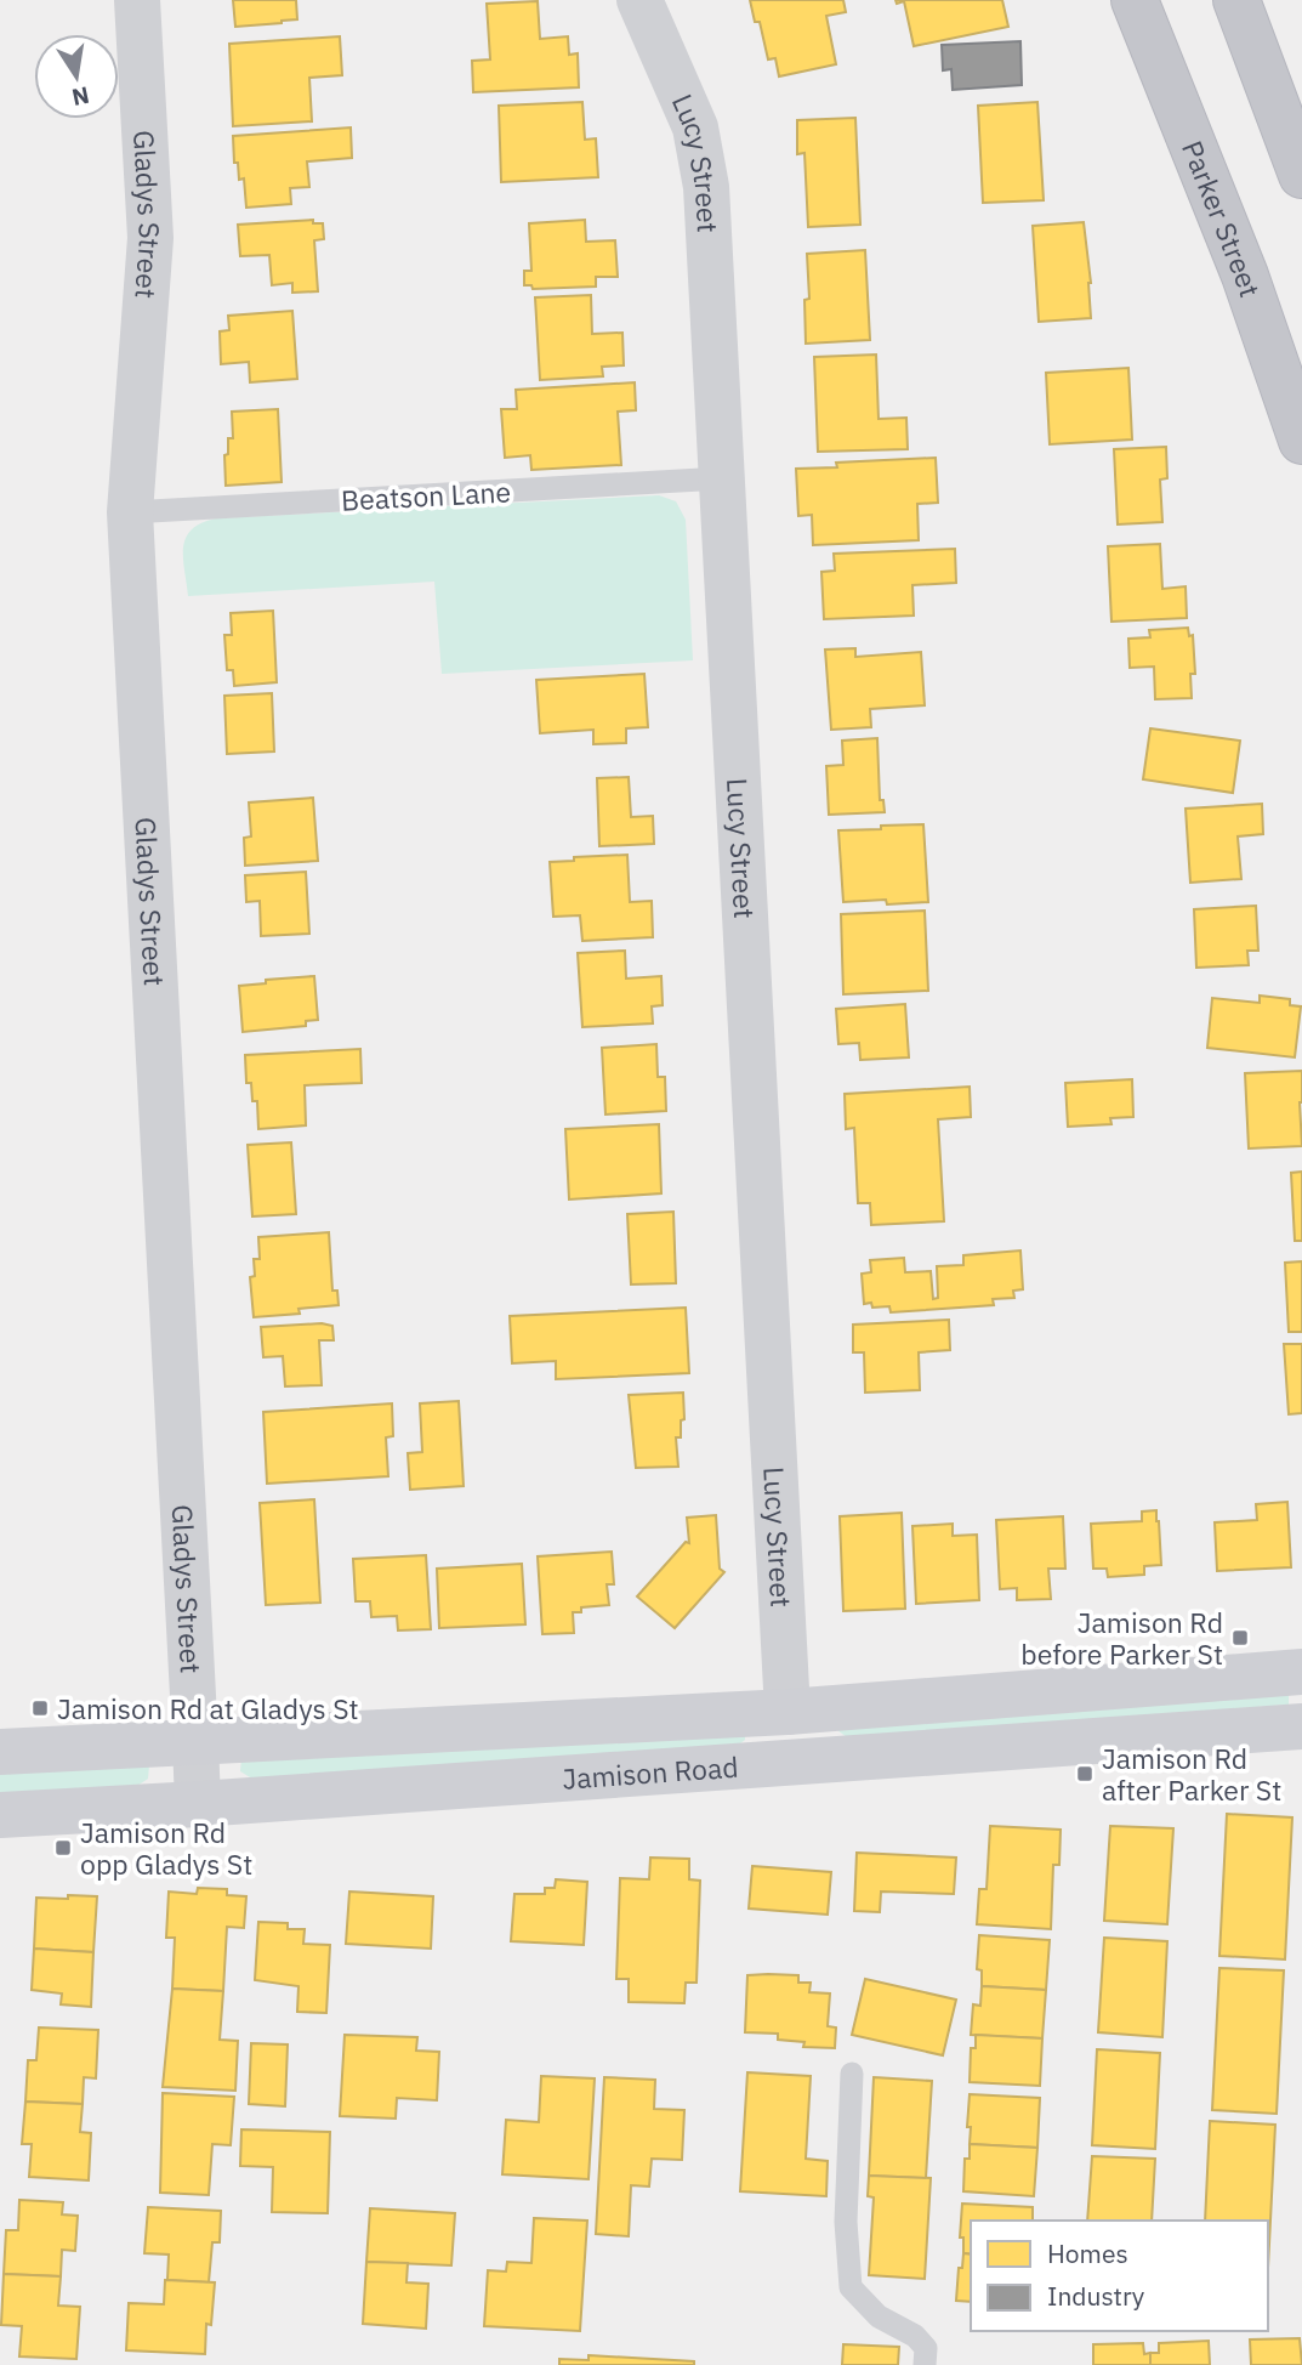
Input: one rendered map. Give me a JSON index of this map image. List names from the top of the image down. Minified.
{"streets":{"highway":["Parker Street"],"main road":["Jamison Road"],"street":["Lucy Street","Gladys Street"],"lane":["Beatson Lane"]},"crossings":[["Lucy Street","Beatson Lane"],["Lucy Street","Jamison Road"],["Gladys Street","Beatson Lane"],["Gladys Street","Jamison Road"]],"places":{"transit":["Jamison Rd before Parker St","Jamison Rd at Gladys St","Jamison Rd after Parker St","Jamison Rd opp Gladys St"]},"legend":["Homes","Industry"],"north":"bottom"}
